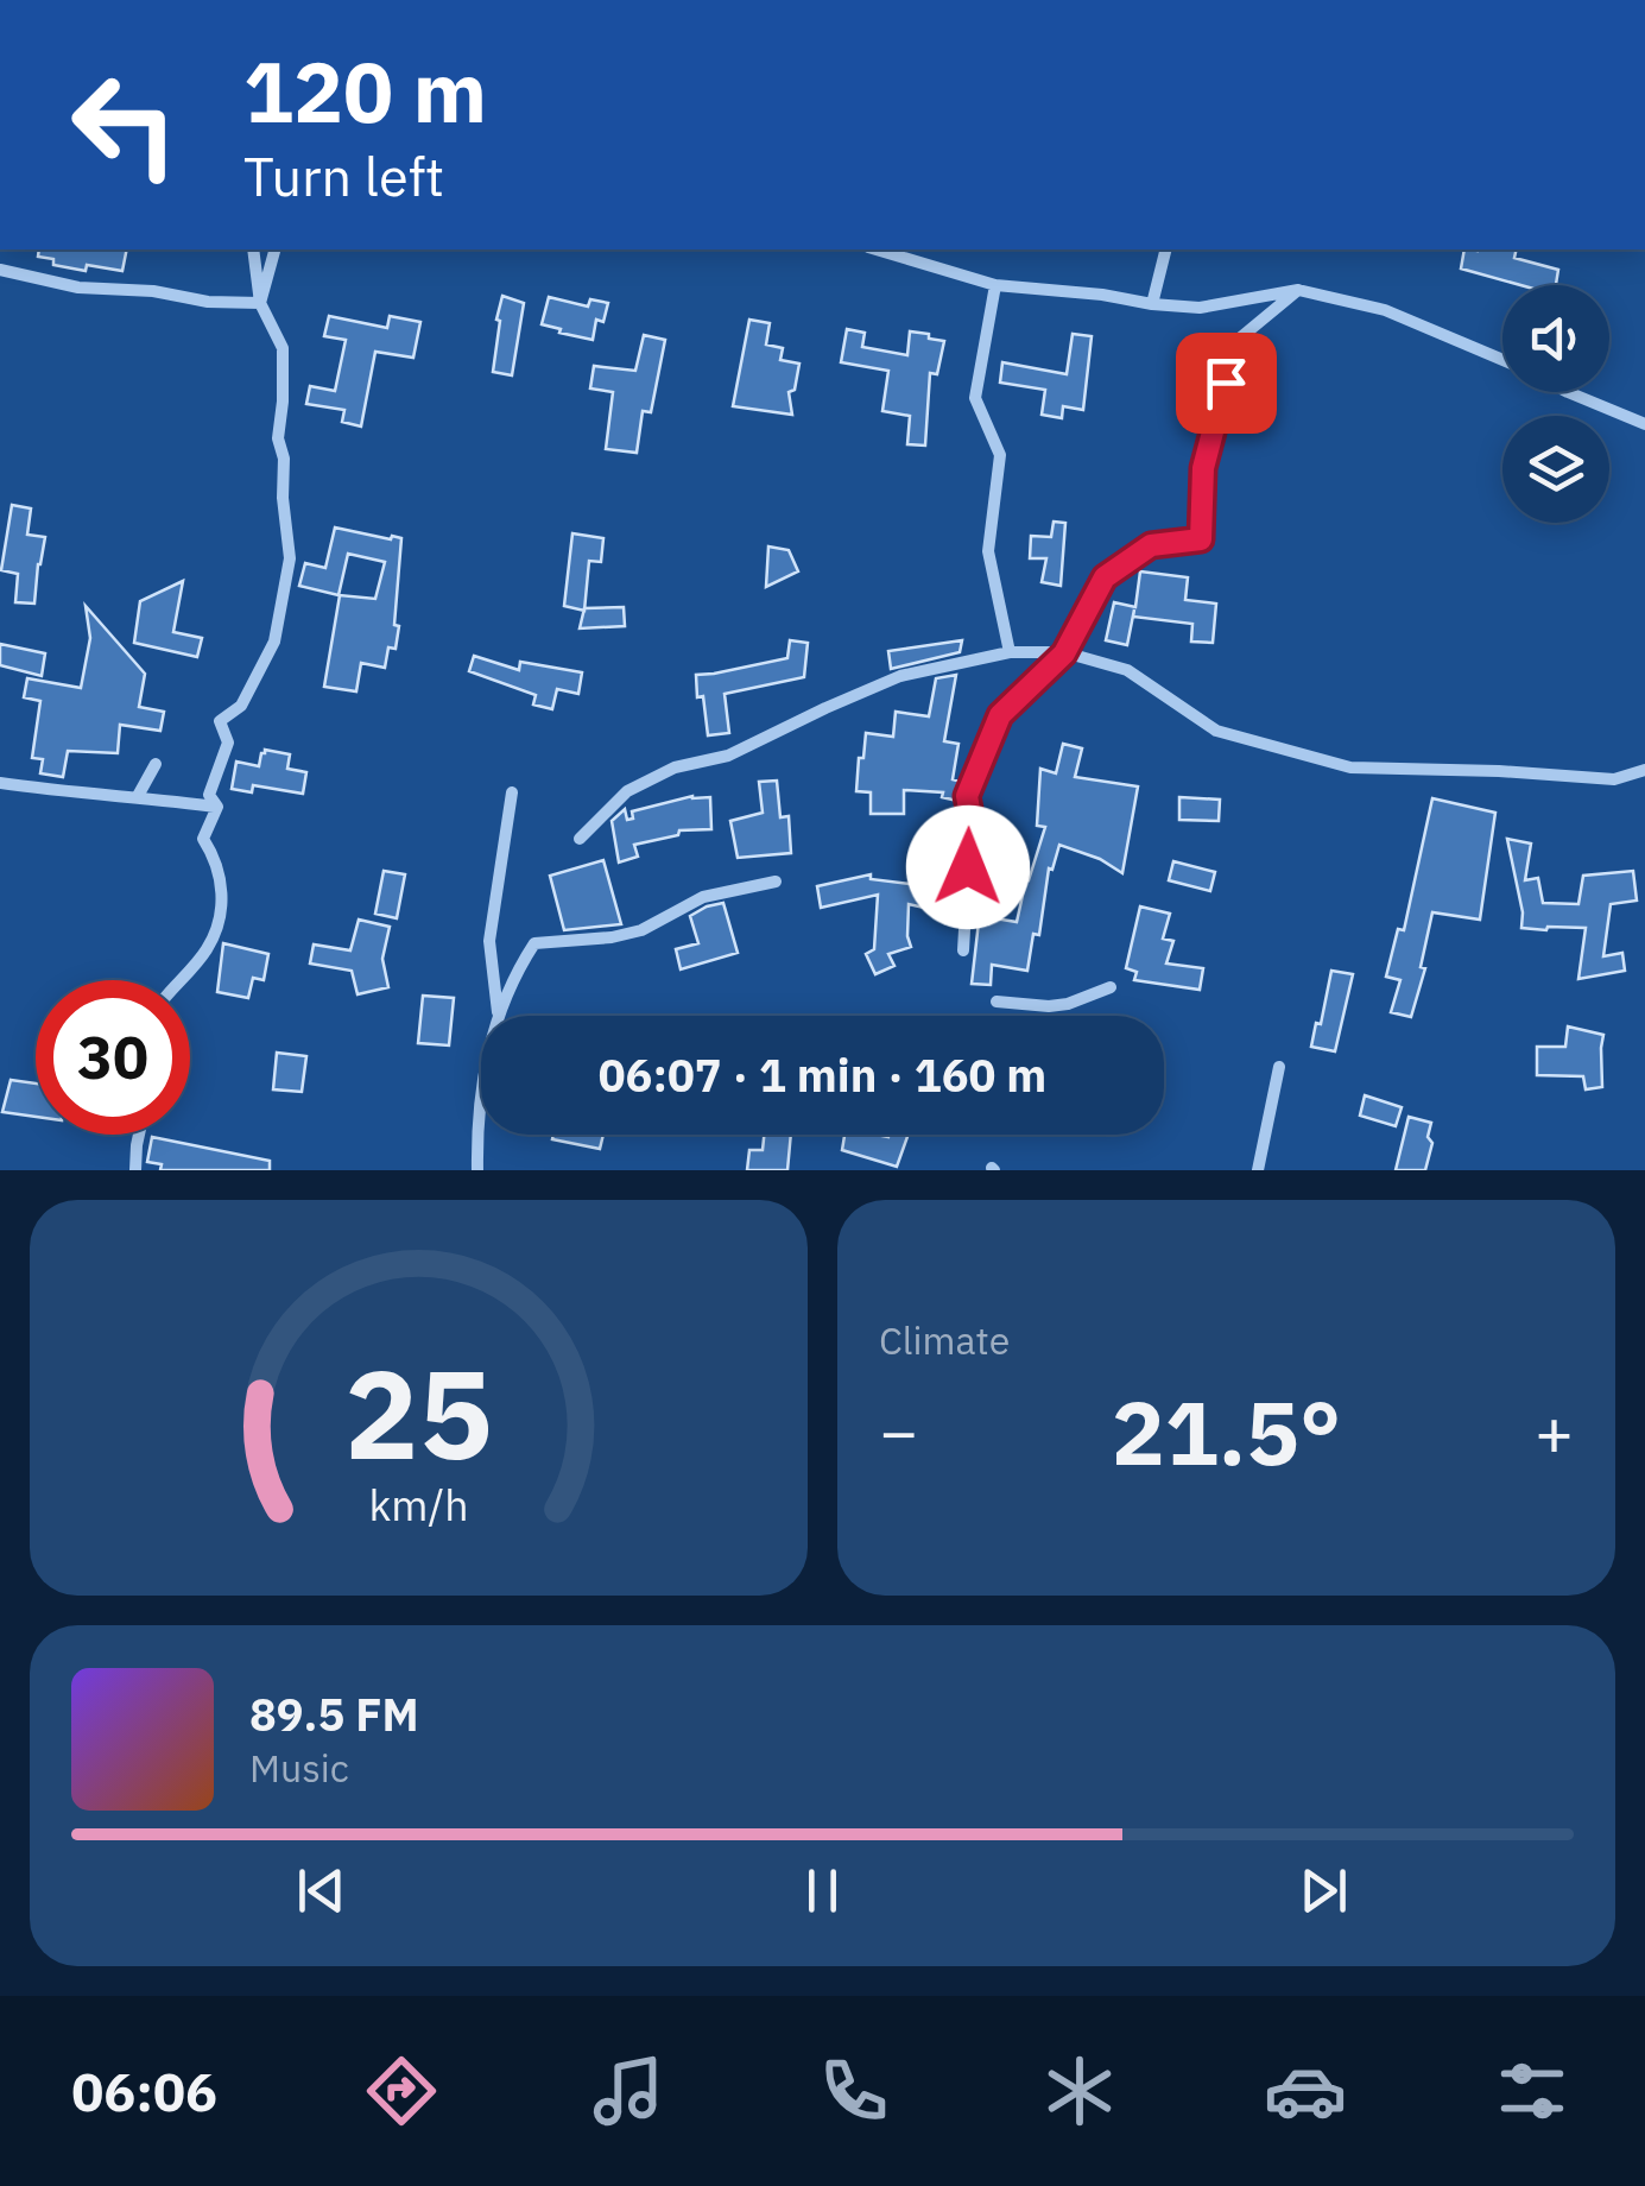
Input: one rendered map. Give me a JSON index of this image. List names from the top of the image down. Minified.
{"page":{"turn":["120 m","Turn left"],"limit":"30","trip":"06:07 · 1 min · 160 m","tile":"Climate","heat":["−","21.5°","+"],"song":["89.5 FM","Music"],"tabs":"06:06","gauge":["25","km/h"]}}
